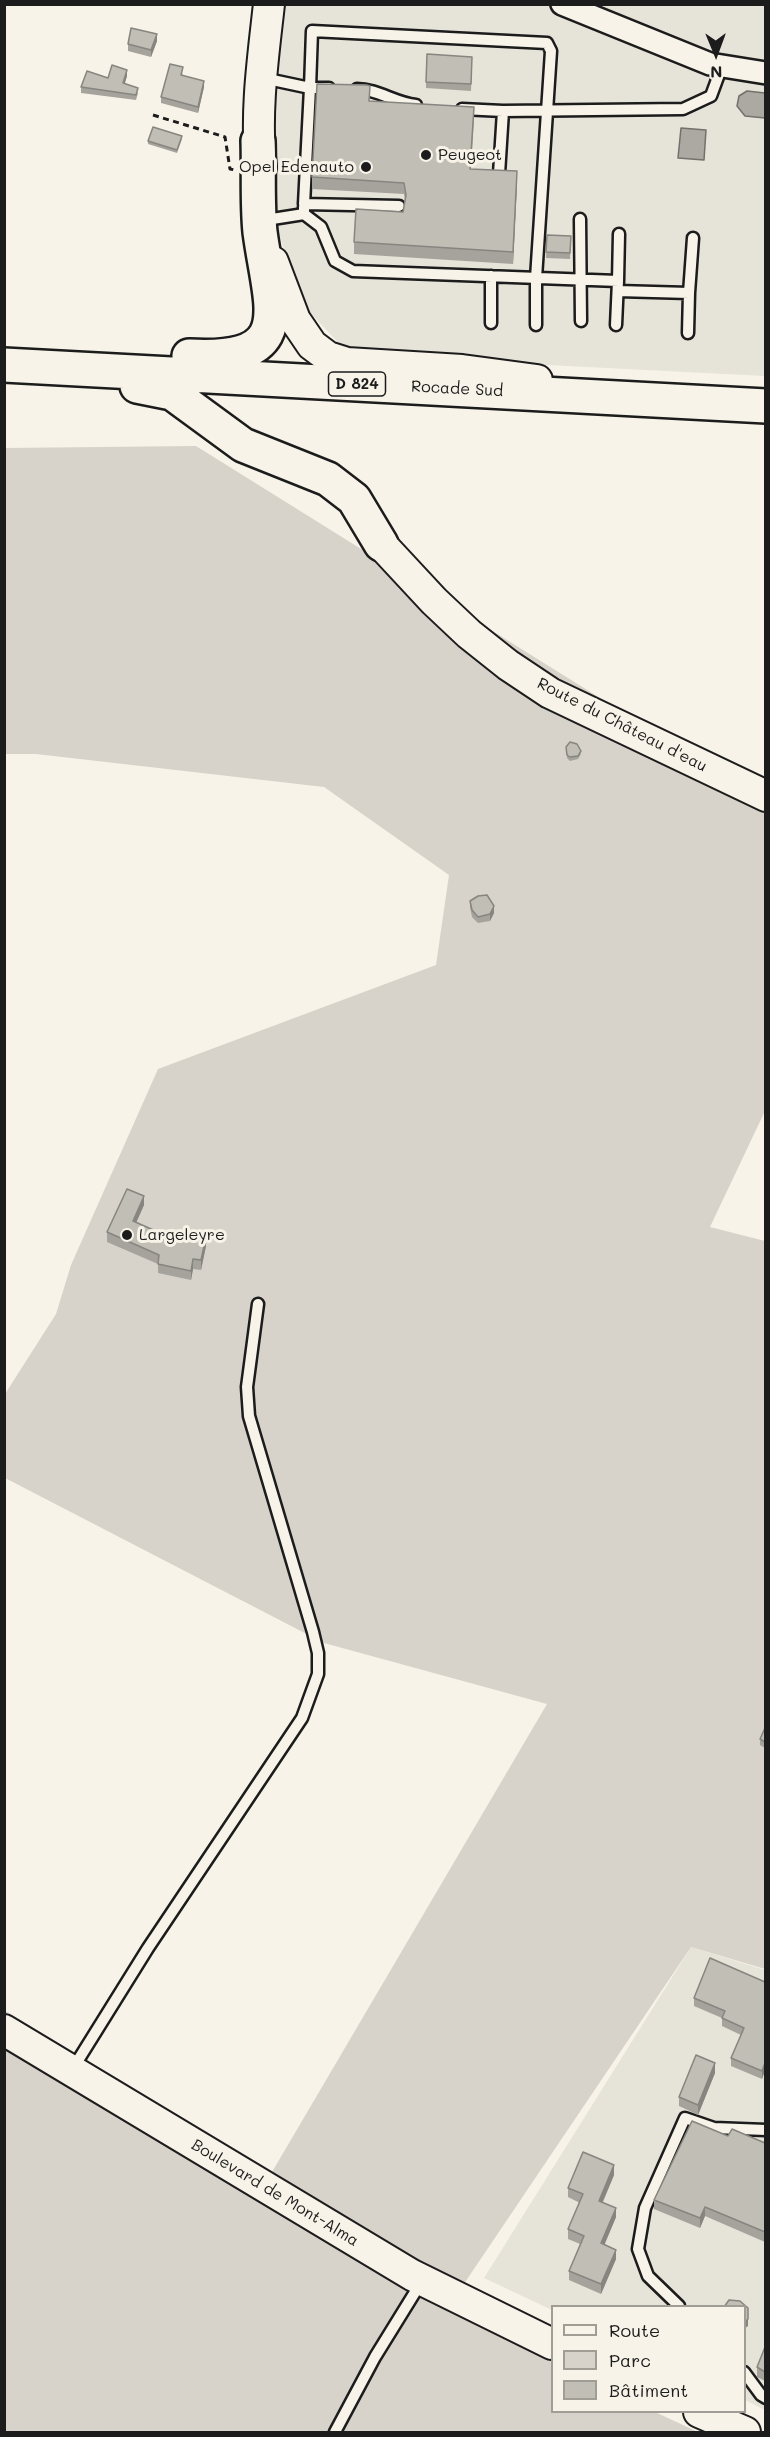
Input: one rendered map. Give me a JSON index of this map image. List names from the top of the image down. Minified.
{"streets":{"main road":["D 824","Rocade Sud"],"street":["Route du Château d'eau","Boulevard de Mont-Alma"]},"places":["Peugeot","Opel Edenauto","Largeleyre"],"legend":["Route","Parc","Bâtiment"],"north":"bottom"}
